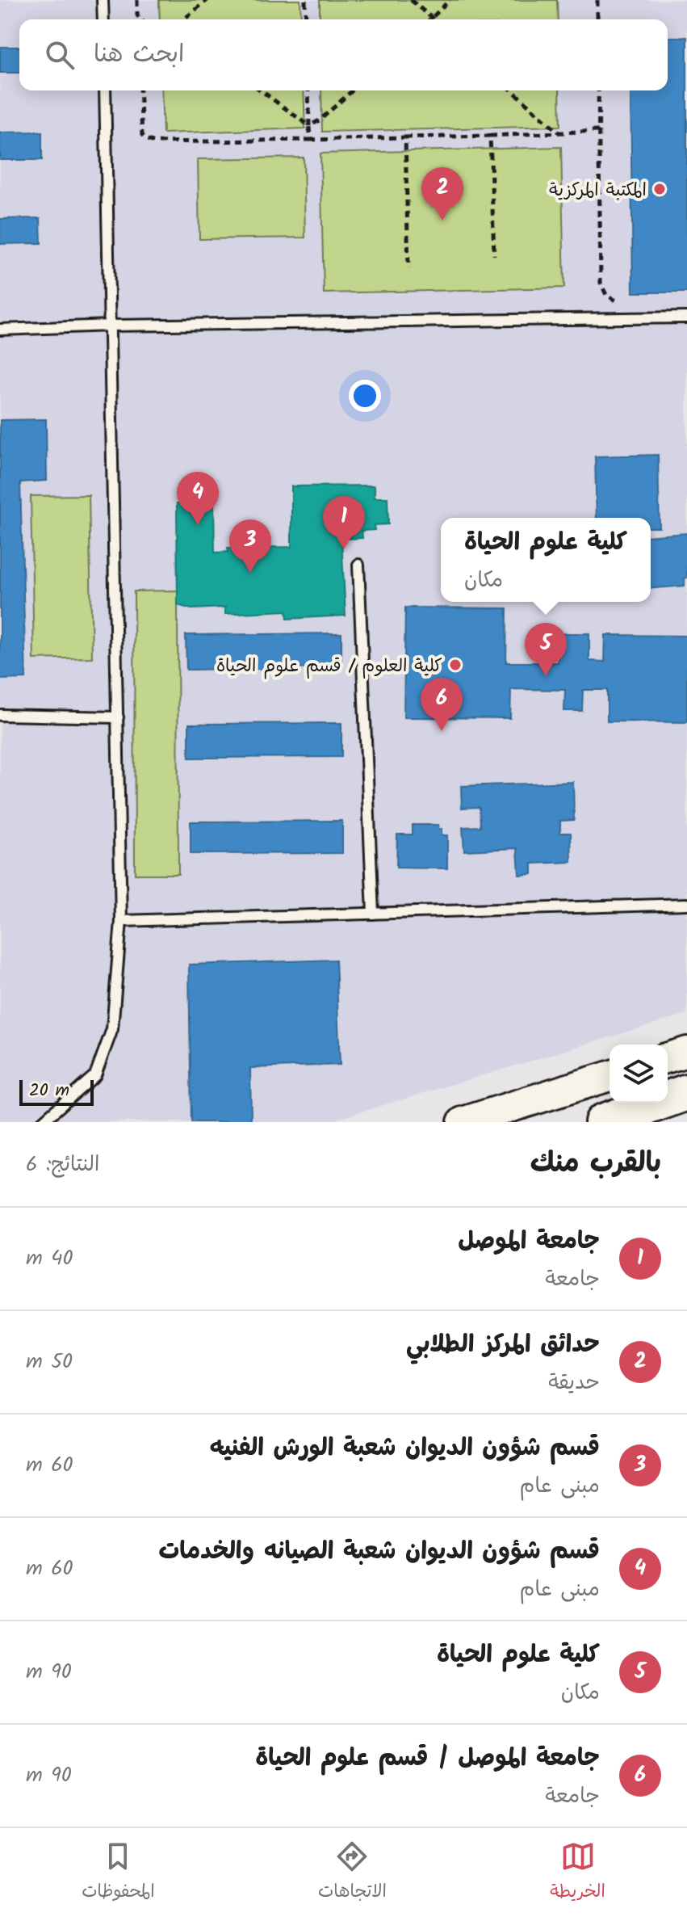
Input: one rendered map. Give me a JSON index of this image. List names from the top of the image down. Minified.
{"places":["المكتبة المركزية","كلية العلوم / قسم علوم الحياة"],"scale_bar":"20 m","page":{"search":"ابحث هنا","pins":["2","4","1","3","5","6"],"popup":["كلية علوم الحياة","مكان"],"scale":"20 m","heading":["بالقرب منك","النتائج: 6"],"list":[{"mark":"1","name":"جامعة الموصل","note":"جامعة","value":"40 m"},{"mark":"2","name":"حدائق المركز الطلابي","note":"حديقة","value":"50 m"},{"mark":"3","name":"قسم شؤون الديوان شعبة الورش الفنيه","note":"مبنى عام","value":"60 m"},{"mark":"4","name":"قسم شؤون الديوان شعبة الصيانه والخدمات","note":"مبنى عام","value":"60 m"},{"mark":"5","name":"كلية علوم الحياة","note":"مكان","value":"90 m"},{"mark":"6","name":"جامعة الموصل | قسم علوم الحياة","note":"جامعة","value":"90 m"}],"nav":["الخريطة","الاتجاهات","المحفوظات"]}}
